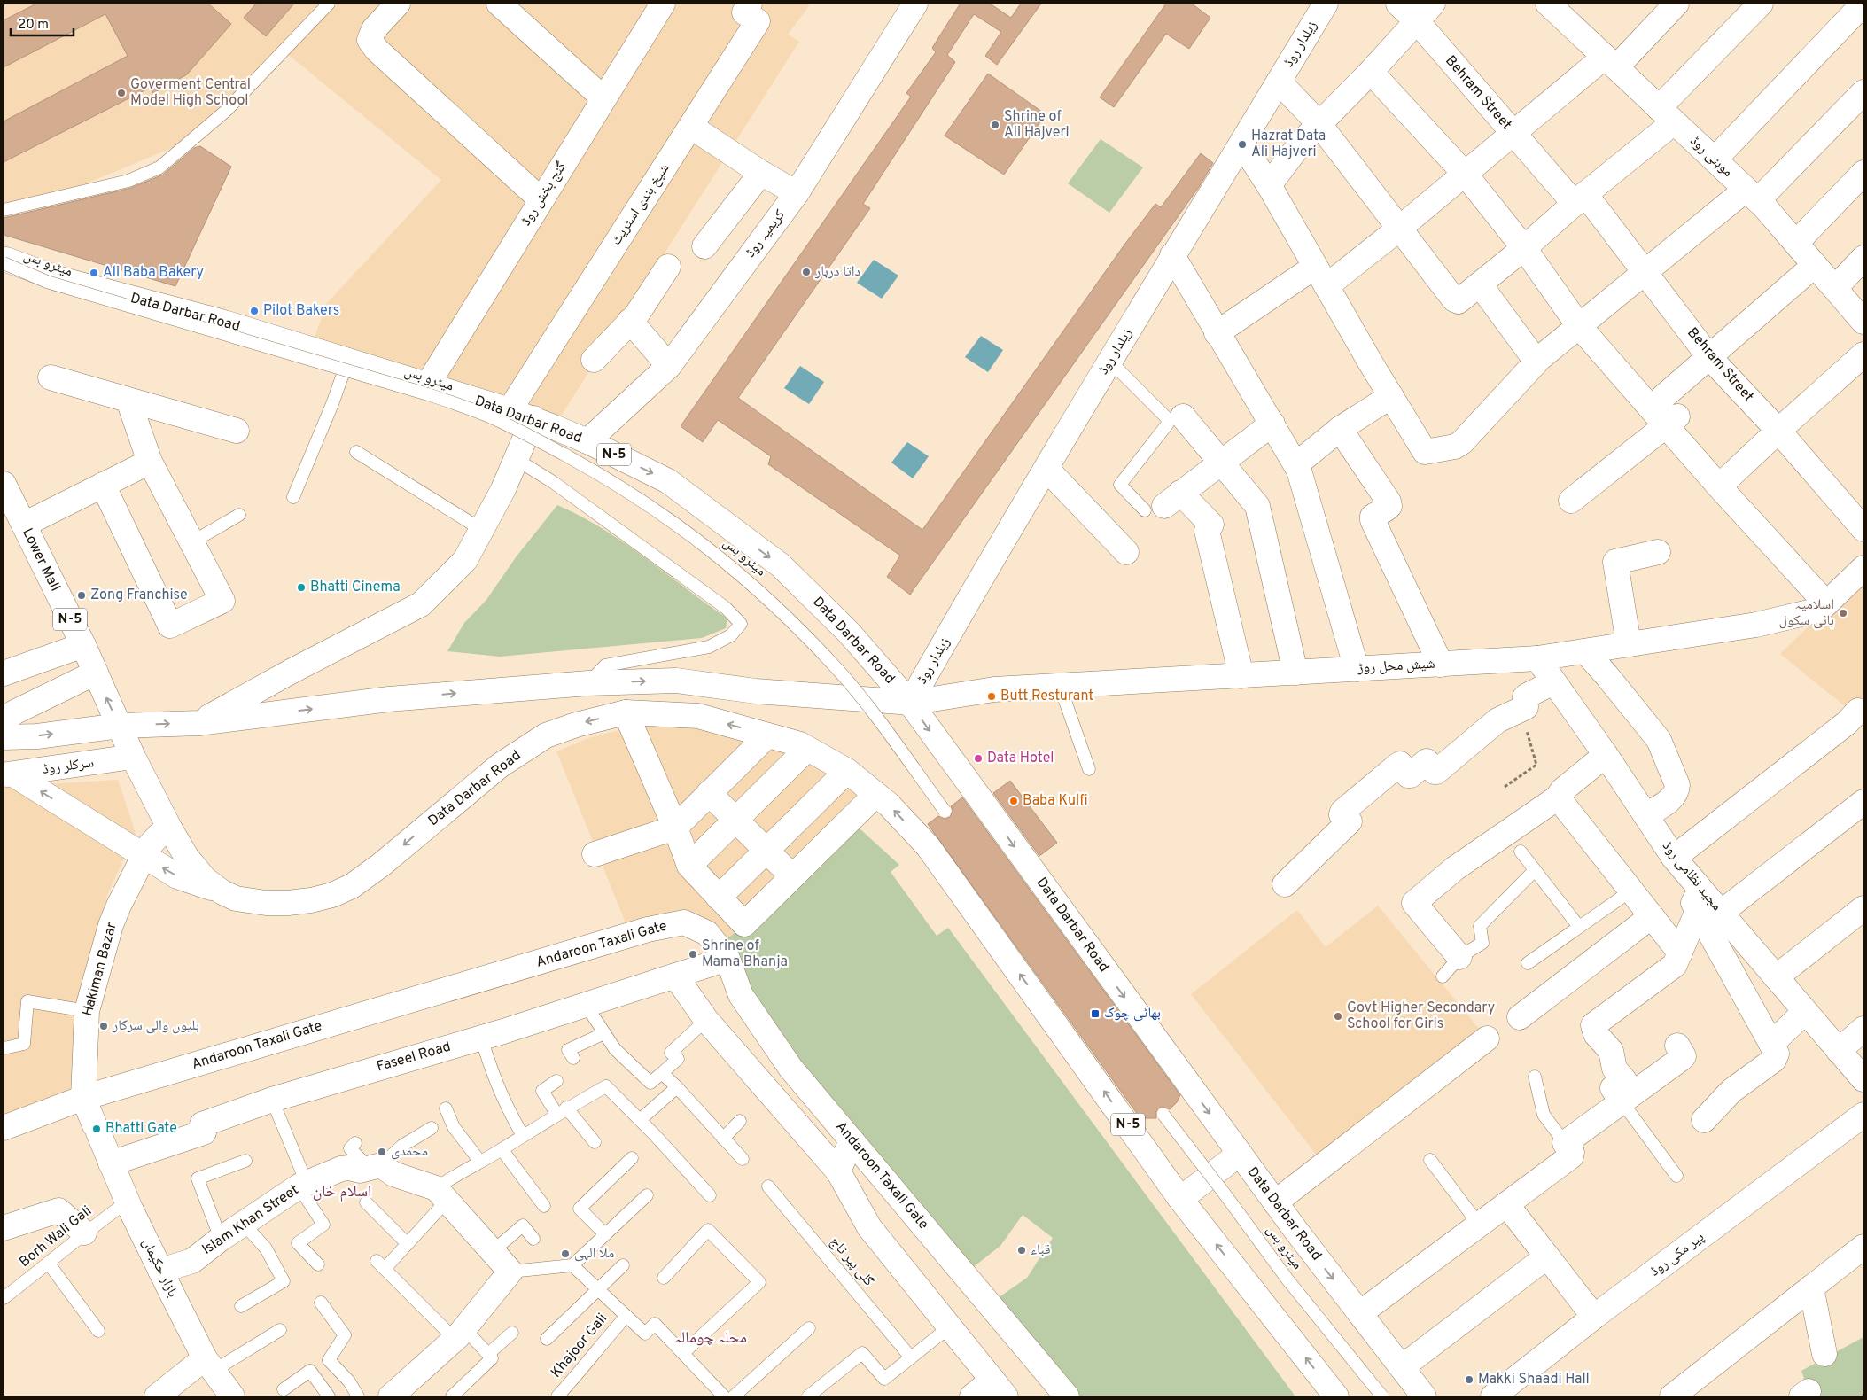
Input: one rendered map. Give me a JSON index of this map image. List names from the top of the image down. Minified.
{"streets":{"street":["زیلدار روڈ","Behram Street","موہنی روڈ","گنج بخش روڈ","شیخ ہندی اسٹریٹ","کریمیہ روڈ","Data Darbar Road","N-5","Lower Mall","شیش محل روڑ","سرکلر روڈ","مجید نظامی روڈ","Andaroon Taxali Gate","Hakiman Bazar","Faseel Road","Islam Khan Street","پیر مکی روڈ","بازار حکیماں"],"lane":["میٹرو بس","Borh Wali Gali","گلی پیر تاج","Khajoor Gali"]},"crossings":[["زیلدار روڈ","Data Darbar Road"],["زیلدار روڈ","شیش محل روڑ"],["گنج بخش روڈ","Data Darbar Road"],["شیخ ہندی اسٹریٹ","Data Darbar Road"],["کریمیہ روڈ","Data Darbar Road"],["Data Darbar Road","Lower Mall"],["Data Darbar Road","شیش محل روڑ"],["Data Darbar Road","سرکلر روڈ"],["Data Darbar Road","Hakiman Bazar"],["Lower Mall","شیش محل روڑ"],["Lower Mall","سرکلر روڈ"],["شیش محل روڑ","مجید نظامی روڈ"],["Andaroon Taxali Gate","Hakiman Bazar"],["Andaroon Taxali Gate","Faseel Road"],["Hakiman Bazar","بازار حکیماں"],["Faseel Road","بازار حکیماں"],["Islam Khan Street","بازار حکیماں"],["Borh Wali Gali","بازار حکیماں"]],"one_way":["شیش محل روڑ"],"districts":["اسلام خان","محلہ چومالہ"],"places":{"other":["Goverment Central Model High School","Shrine of Ali Hajveri","Hazrat Data Ali Hajveri","داتا دربار","Ali Baba Bakery","Pilot Bakers","Bhatti Cinema","Zong Franchise","اسلامیہ ہائی سکول","Butt Resturant","Data Hotel","Baba Kulfi","Shrine of Mama Bhanja","Govt Higher Secondary School for Girls","بلیوں والی سرکار","Bhatti Gate","محمدی","قباء","ملا الہی","Makki Shaadi Hall"],"transit":["بھاٹی چوک"]},"scale_bar":"20 m"}
